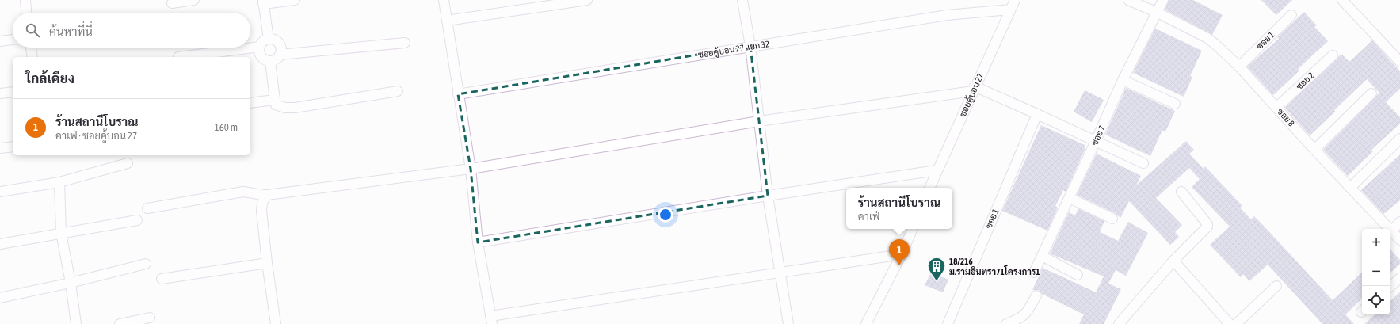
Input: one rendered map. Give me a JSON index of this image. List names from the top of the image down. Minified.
{"streets":{"street":["ซอย 1","ซอยคู้บอน 27 แยก 32","ซอย 2","ซอยคู้บอน 27","ซอย 8","ซอย 7"]},"crossings":[["ซอย 1","ซอย 8"],["ซอยคู้บอน 27 แยก 32","ซอยคู้บอน 27"],["ซอย 2","ซอย 8"],["ซอย 8","ซอย 7"]],"places":{"building":["18/216 ม.รามอินทรา71โครงการ1"]},"page":{"search":"ค้นหาที่นี่","heading":"ใกล้เคียง","list":[{"mark":"1","name":"ร้านสถานีโบราณ","note":"คาเฟ่ · ซอยคู้บอน 27","value":"160 m"}],"popup":["ร้านสถานีโบราณ","คาเฟ่"],"map_buttons":["+","−"],"pins":"1"}}
